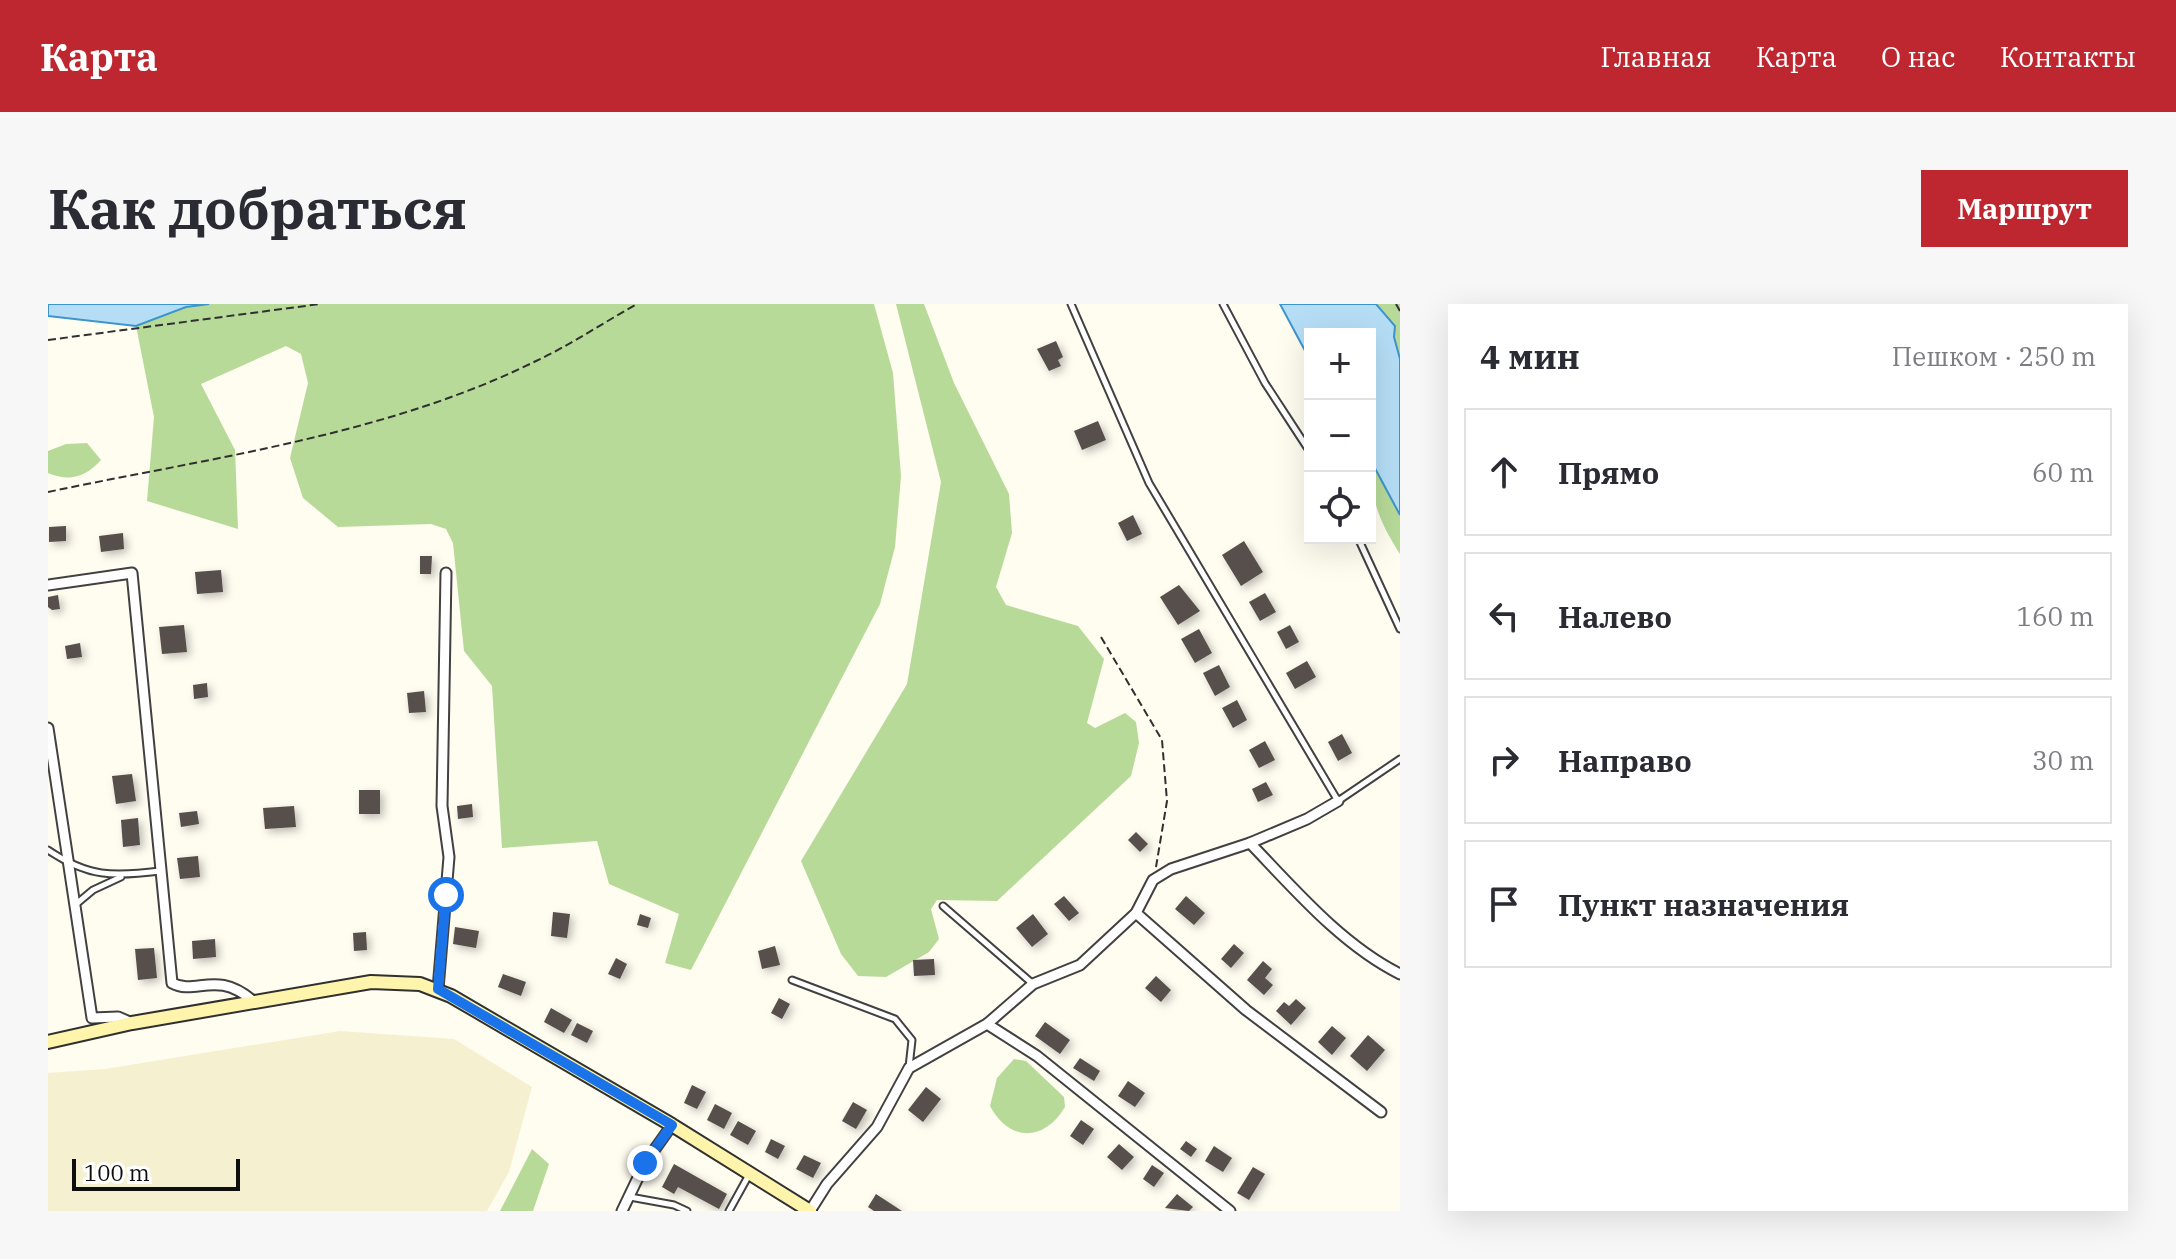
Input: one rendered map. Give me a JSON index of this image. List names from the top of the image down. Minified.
{"scale_bar":"100 m","page":{"header":"Карта","nav":["Главная","Карта","О нас","Контакты"],"buttons":"Маршрут","title":"Как добраться","heading":["4 мин","Пешком · 250 m"],"map_buttons":["+","−"],"list":[["Прямо","60 m"],["Налево","160 m"],["Направо","30 m"],"Пункт назначения"],"scale":"100 m"}}
